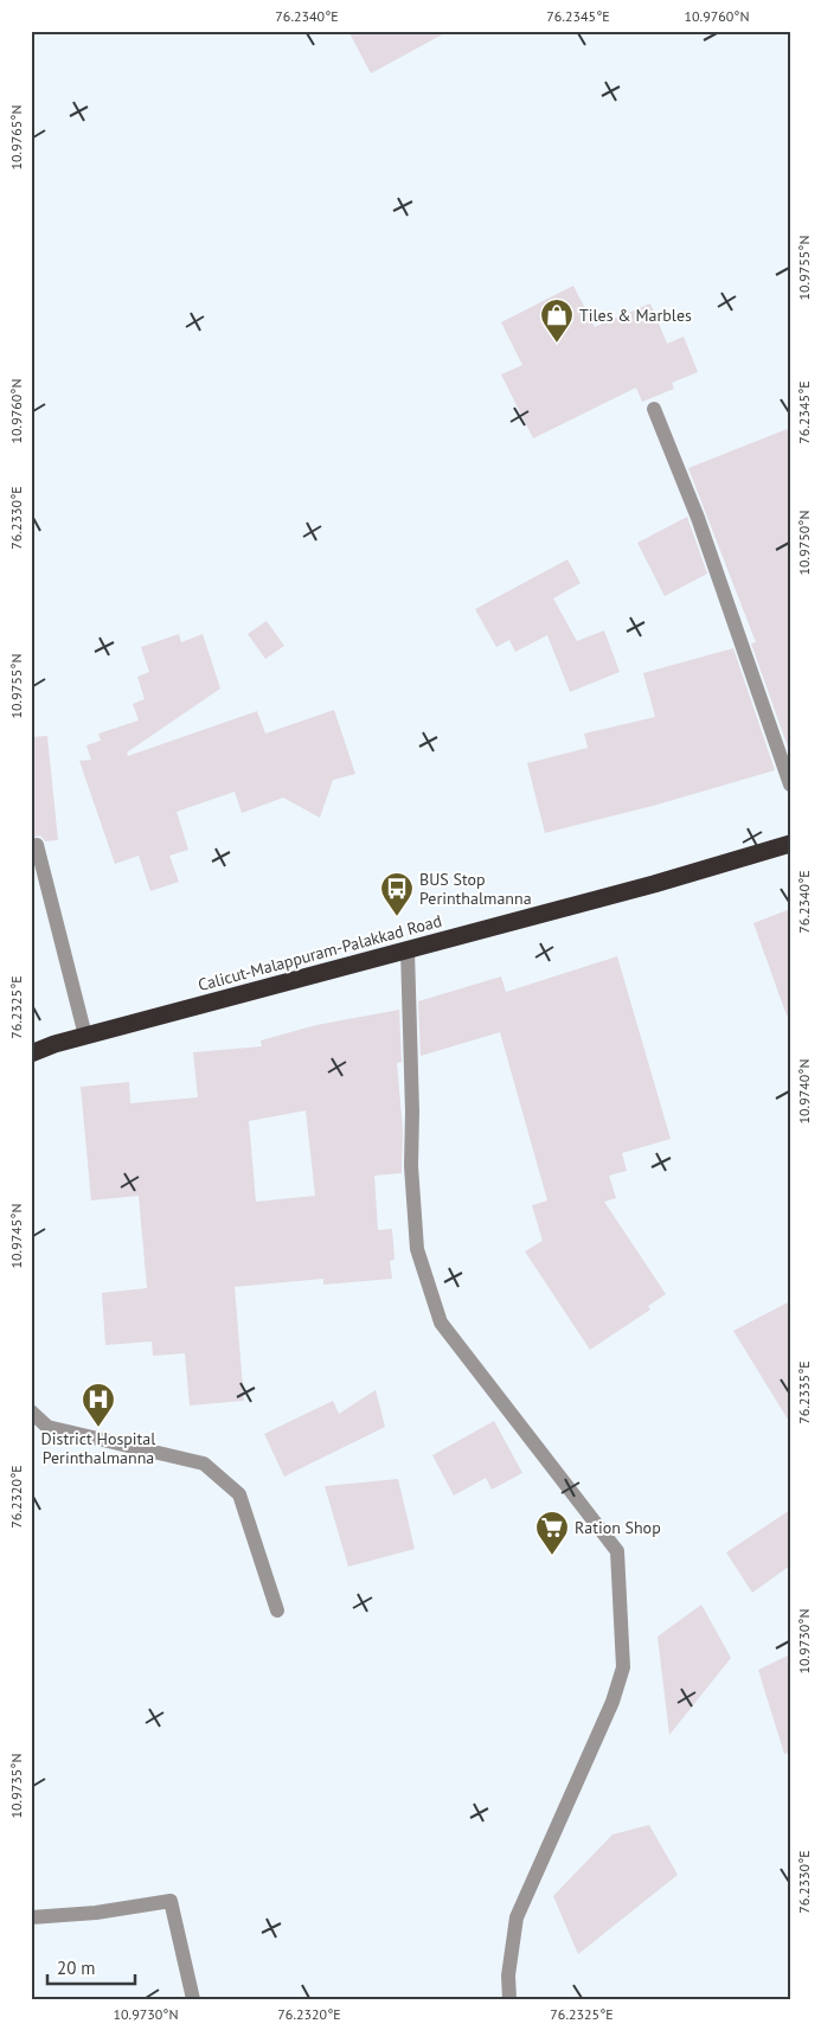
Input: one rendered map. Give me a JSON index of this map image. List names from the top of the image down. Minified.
{"streets":{"highway":["Calicut-Malappuram-Palakkad Road"]},"places":{"shop":["Tiles & Marbles"],"bus stop":["BUS Stop Perinthalmanna"],"hospital":["District Hospital Perinthalmanna"],"supermarket":["Ration Shop"]},"scale_bar":"20 m","coordinates":["76.2340°E","76.2345°E","10.9760°N","10.9765°N","10.9755°N","76.2330°E","10.9750°N","76.2325°E","10.9740°N","10.9745°N","76.2335°E","76.2320°E","10.9730°N","10.9735°N"]}
